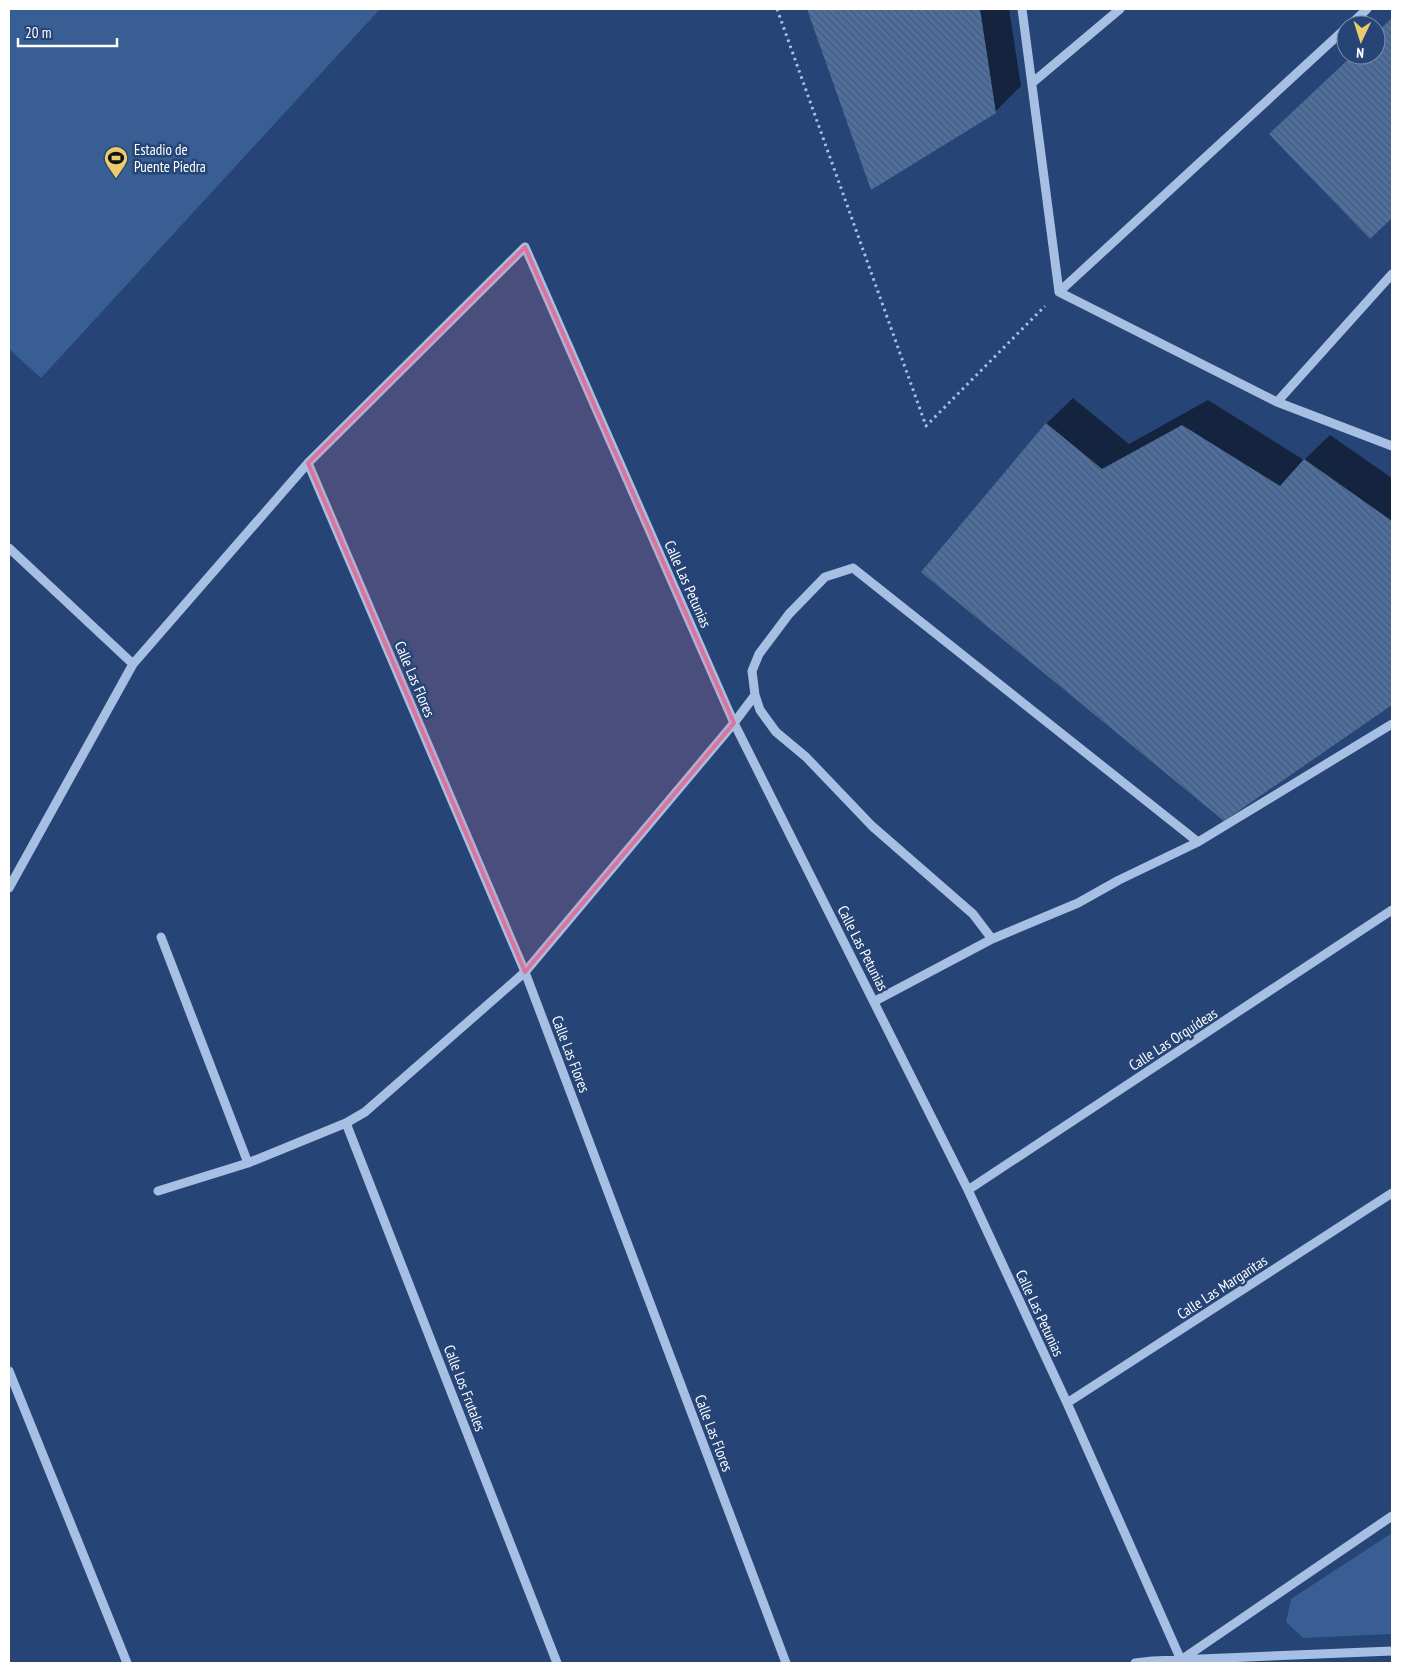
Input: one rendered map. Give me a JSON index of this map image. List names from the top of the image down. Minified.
{"streets":{"street":["Calle Las Petunias","Calle Las Flores","Calle Las Orquídeas","Calle Las Margaritas","Calle Los Frutales"]},"crossings":[["Calle Las Petunias","Calle Las Flores"],["Calle Las Petunias","Calle Las Orquídeas"],["Calle Las Petunias","Calle Las Margaritas"]],"places":{"sports":["Estadio de Puente Piedra"]},"scale_bar":"20 m","north":"bottom"}
